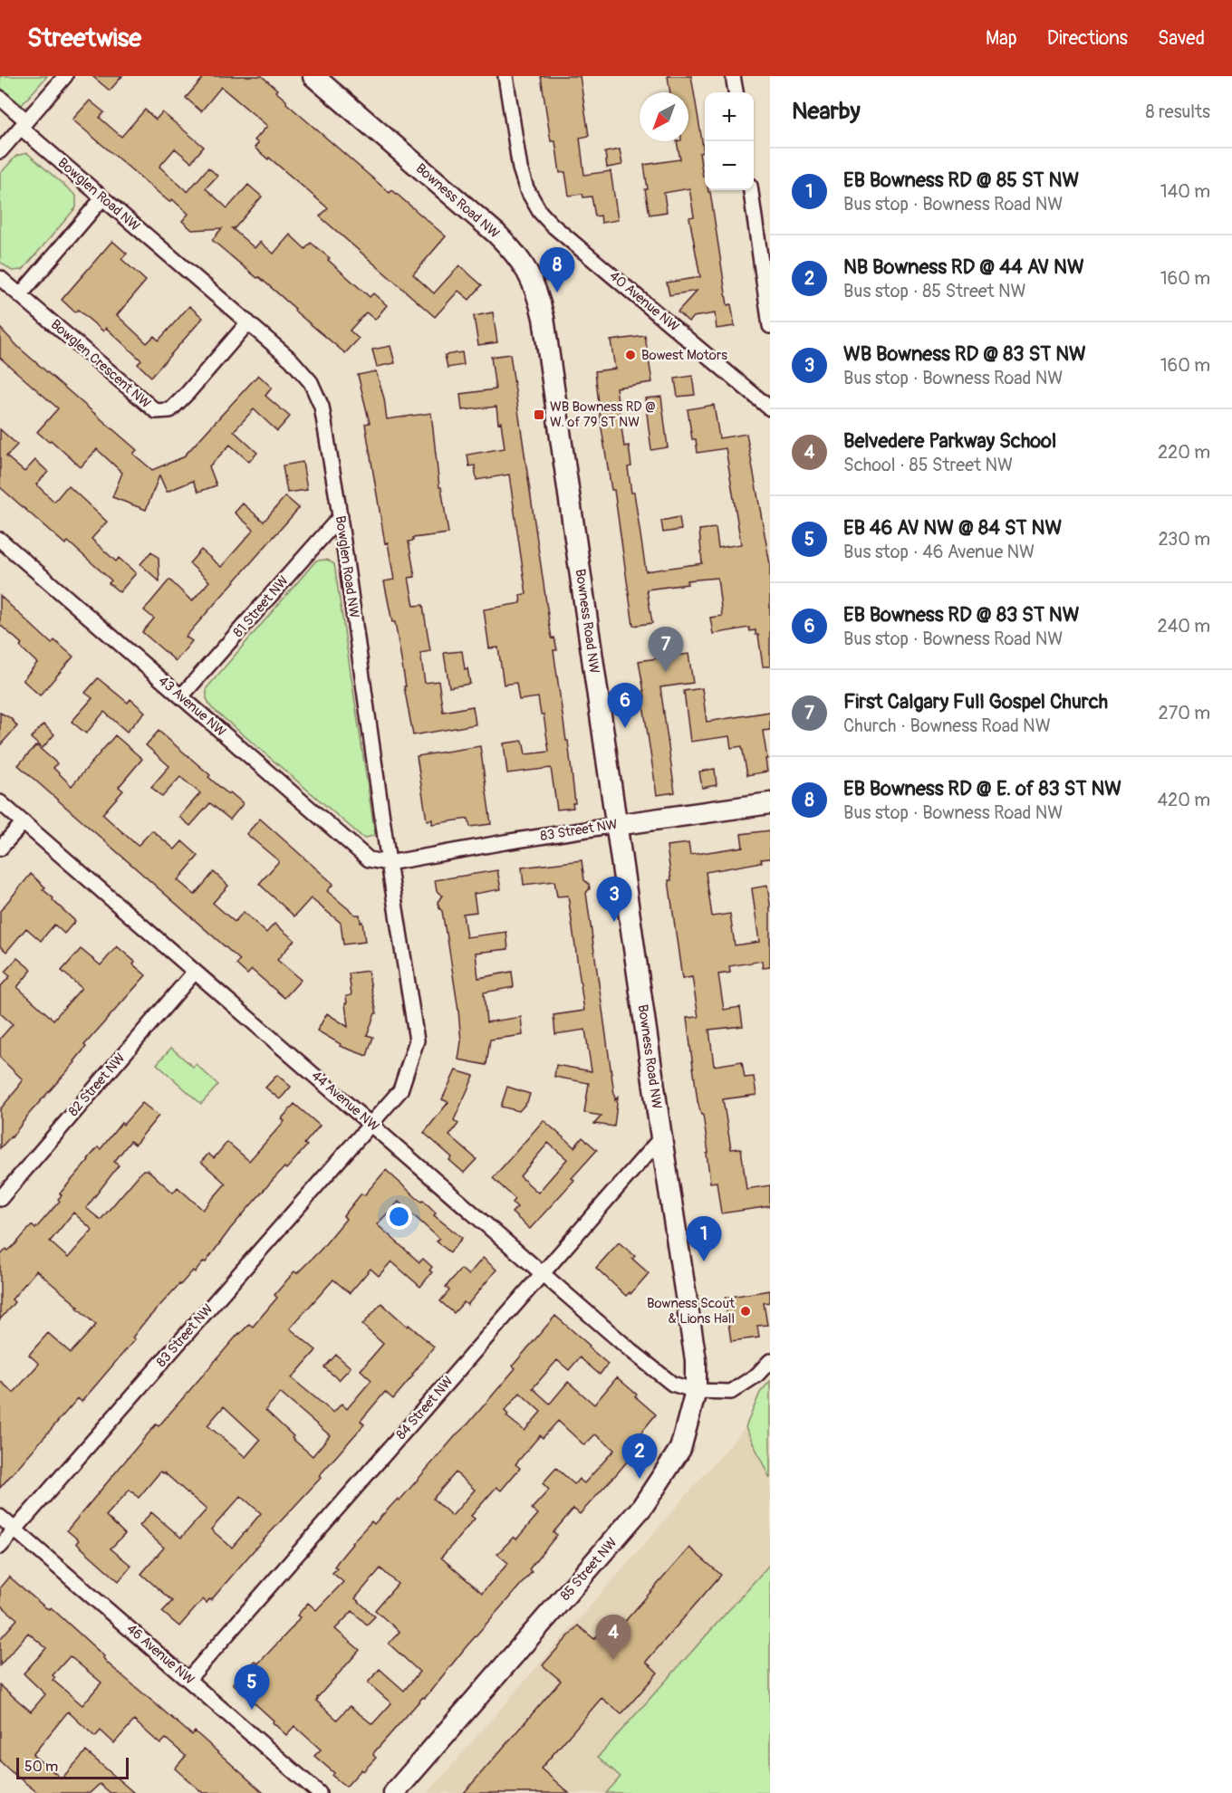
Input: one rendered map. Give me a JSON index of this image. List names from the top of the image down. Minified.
{"streets":{"street":["Bowglen Road NW","Bowness Road NW","40 Avenue NW","Bowglen Crescent NW","81 Street NW","43 Avenue NW","83 Street NW","82 Street NW","44 Avenue NW","84 Street NW","85 Street NW","46 Avenue NW"]},"crossings":[["Bowglen Road NW","Bowglen Crescent NW"],["Bowglen Road NW","81 Street NW"],["Bowglen Road NW","43 Avenue NW"],["Bowglen Road NW","83 Street NW"],["Bowglen Road NW","44 Avenue NW"],["Bowness Road NW","83 Street NW"],["Bowness Road NW","44 Avenue NW"],["Bowness Road NW","84 Street NW"],["Bowness Road NW","85 Street NW"],["81 Street NW","43 Avenue NW"],["43 Avenue NW","83 Street NW"],["83 Street NW","44 Avenue NW"],["83 Street NW","46 Avenue NW"],["82 Street NW","44 Avenue NW"],["44 Avenue NW","84 Street NW"],["44 Avenue NW","85 Street NW"],["84 Street NW","46 Avenue NW"]],"places":{"other":["Bowest Motors","Bowness Scout & Lions Hall"],"transit":["WB Bowness RD @ W. of 79 ST NW"]},"scale_bar":"50 m","north":"bottom left","page":{"header":"Streetwise","nav":["Map","Directions","Saved"],"heading":["Nearby","8 results"],"map_buttons":["+","−"],"list":[{"mark":"1","name":"EB Bowness RD @ 85 ST NW","note":"Bus stop · Bowness Road NW","value":"140 m"},{"mark":"2","name":"NB Bowness RD @ 44 AV NW","note":"Bus stop · 85 Street NW","value":"160 m"},{"mark":"3","name":"WB Bowness RD @ 83 ST NW","note":"Bus stop · Bowness Road NW","value":"160 m"},{"mark":"4","name":"Belvedere Parkway School","note":"School · 85 Street NW","value":"220 m"},{"mark":"5","name":"EB 46 AV NW @ 84 ST NW","note":"Bus stop · 46 Avenue NW","value":"230 m"},{"mark":"6","name":"EB Bowness RD @ 83 ST NW","note":"Bus stop · Bowness Road NW","value":"240 m"},{"mark":"7","name":"First Calgary Full Gospel Church","note":"Church · Bowness Road NW","value":"270 m"},{"mark":"8","name":"EB Bowness RD @ E. of 83 ST NW","note":"Bus stop · Bowness Road NW","value":"420 m"}],"pins":["8","7","6","3","1","2","4","5"],"scale":"50 m"}}
